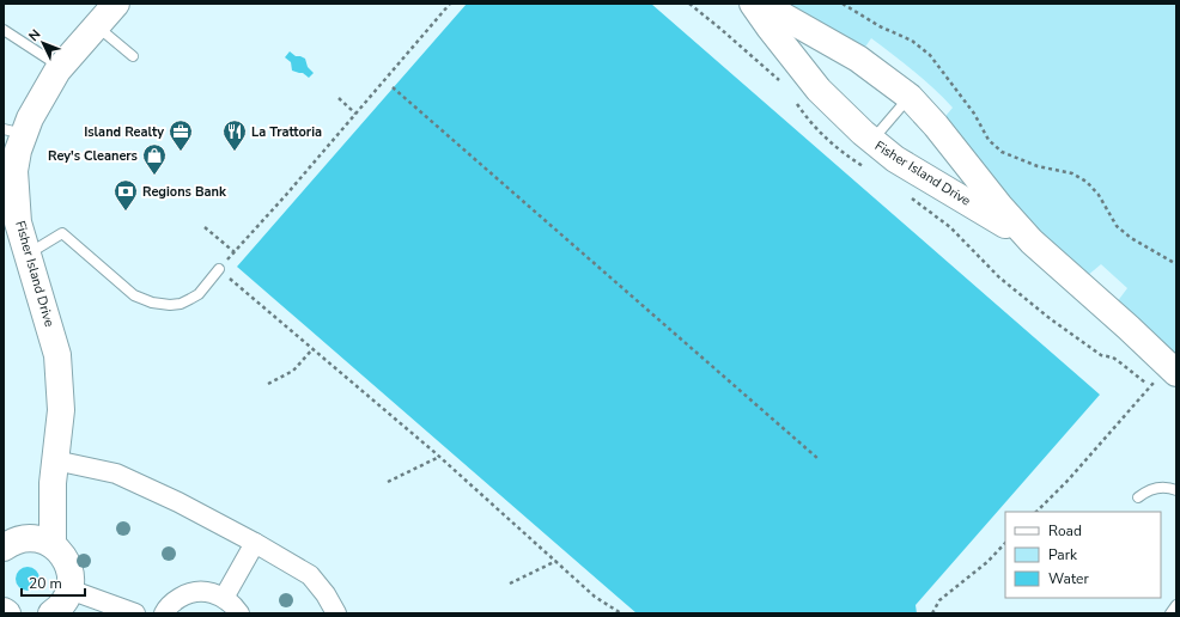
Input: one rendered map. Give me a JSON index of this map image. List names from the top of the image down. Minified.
{"streets":{"street":["Fisher Island Drive"]},"places":{"office":["Island Realty"],"restaurant":["La Trattoria"],"shop":["Rey's Cleaners"],"bank":["Regions Bank"]},"legend":["Road","Park","Water"],"scale_bar":"20 m","north":"top left"}
